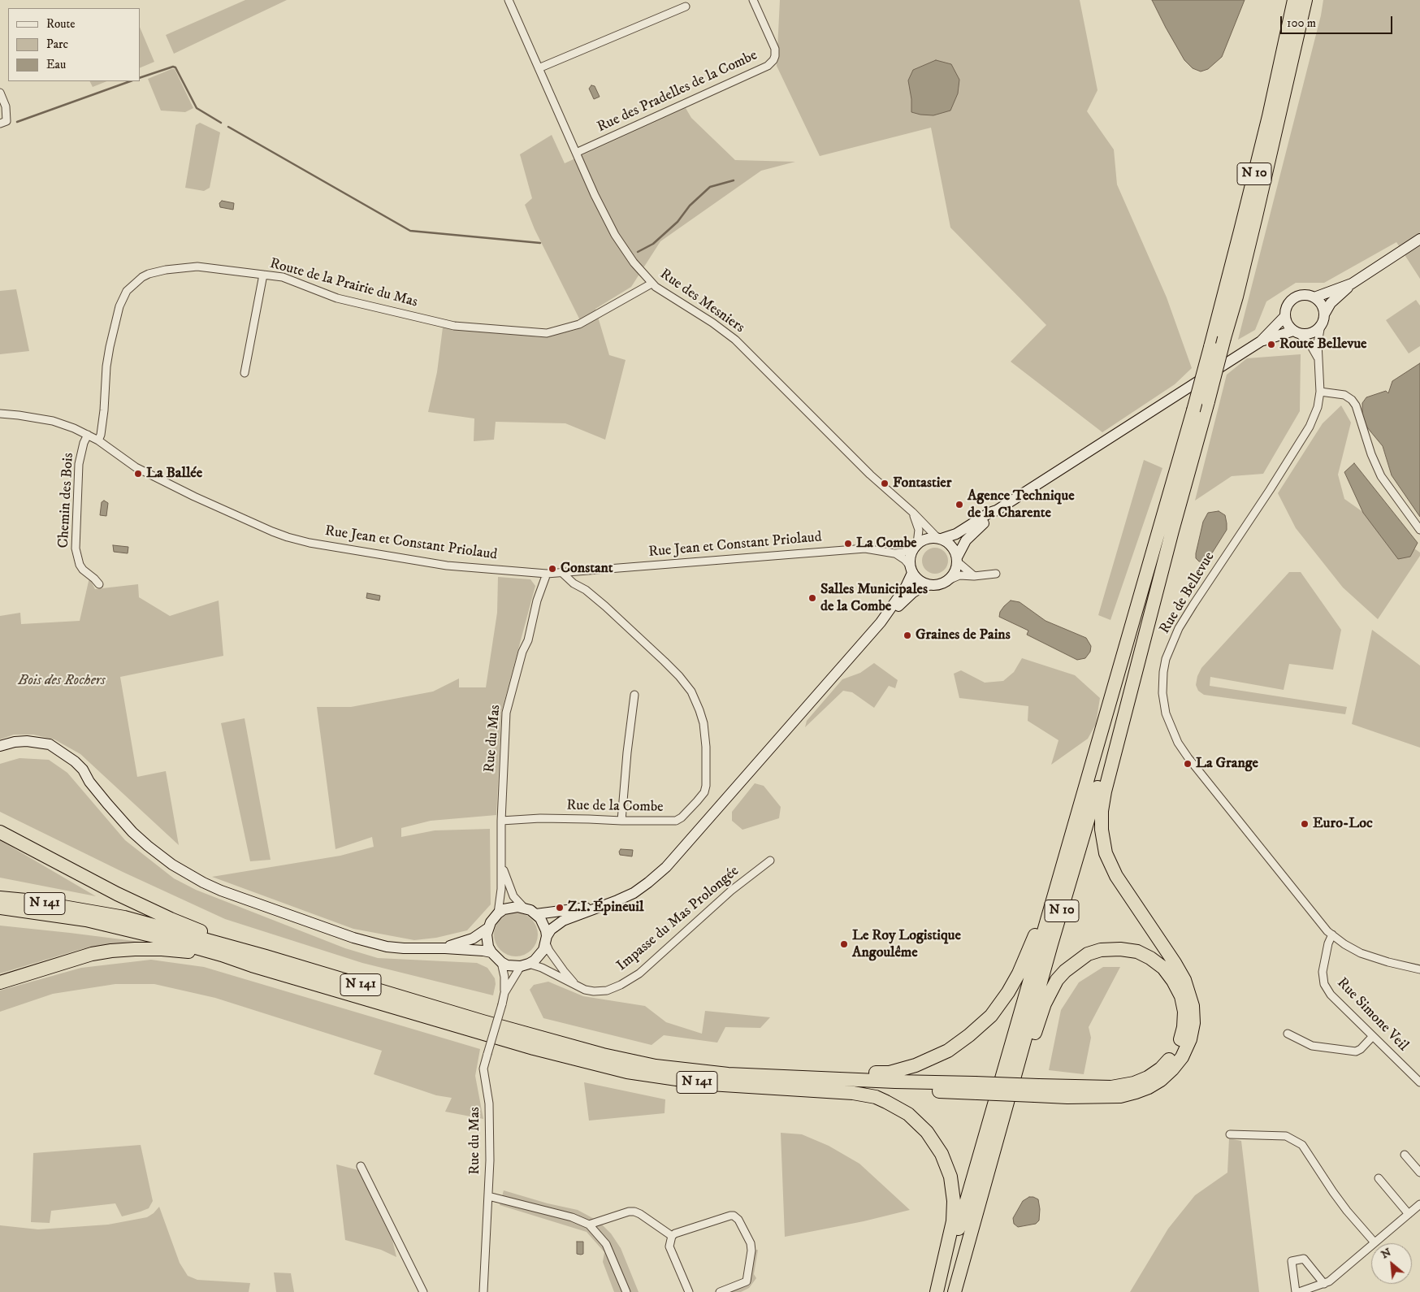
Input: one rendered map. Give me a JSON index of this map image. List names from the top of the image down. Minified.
{"streets":{"highway":["N 10","N 141"],"street":["Rue des Pradelles de la Combe","Route de la Prairie du Mas","Rue des Mesniers","Chemin des Bois","Rue Jean et Constant Priolaud","Rue de Bellevue","Rue du Mas","Rue de la Combe","Impasse du Mas Prolongée","Rue Simone Veil"]},"crossings":[["Rue des Pradelles de la Combe","Rue des Mesniers"],["Route de la Prairie du Mas","Rue des Mesniers"],["Route de la Prairie du Mas","Rue Jean et Constant Priolaud"],["Rue des Mesniers","Rue Jean et Constant Priolaud"],["Chemin des Bois","Rue Jean et Constant Priolaud"],["Rue Jean et Constant Priolaud","Rue du Mas"],["Rue Jean et Constant Priolaud","Rue de la Combe"],["Rue de Bellevue","Rue Simone Veil"],["Rue du Mas","Rue de la Combe"],["Rue du Mas","Impasse du Mas Prolongée"]],"parks":["Bois des Rochers"],"places":["Route Bellevue","La Ballée","Fontastier","Agence Technique de la Charente","La Combe","Constant","Salles Municipales de la Combe","Graines de Pains","La Grange","Euro-Loc","Z.I. Épineuil","Le Roy Logistique Angoulême"],"legend":["Route","Parc","Eau"],"scale_bar":"100 m","north":"top left"}
